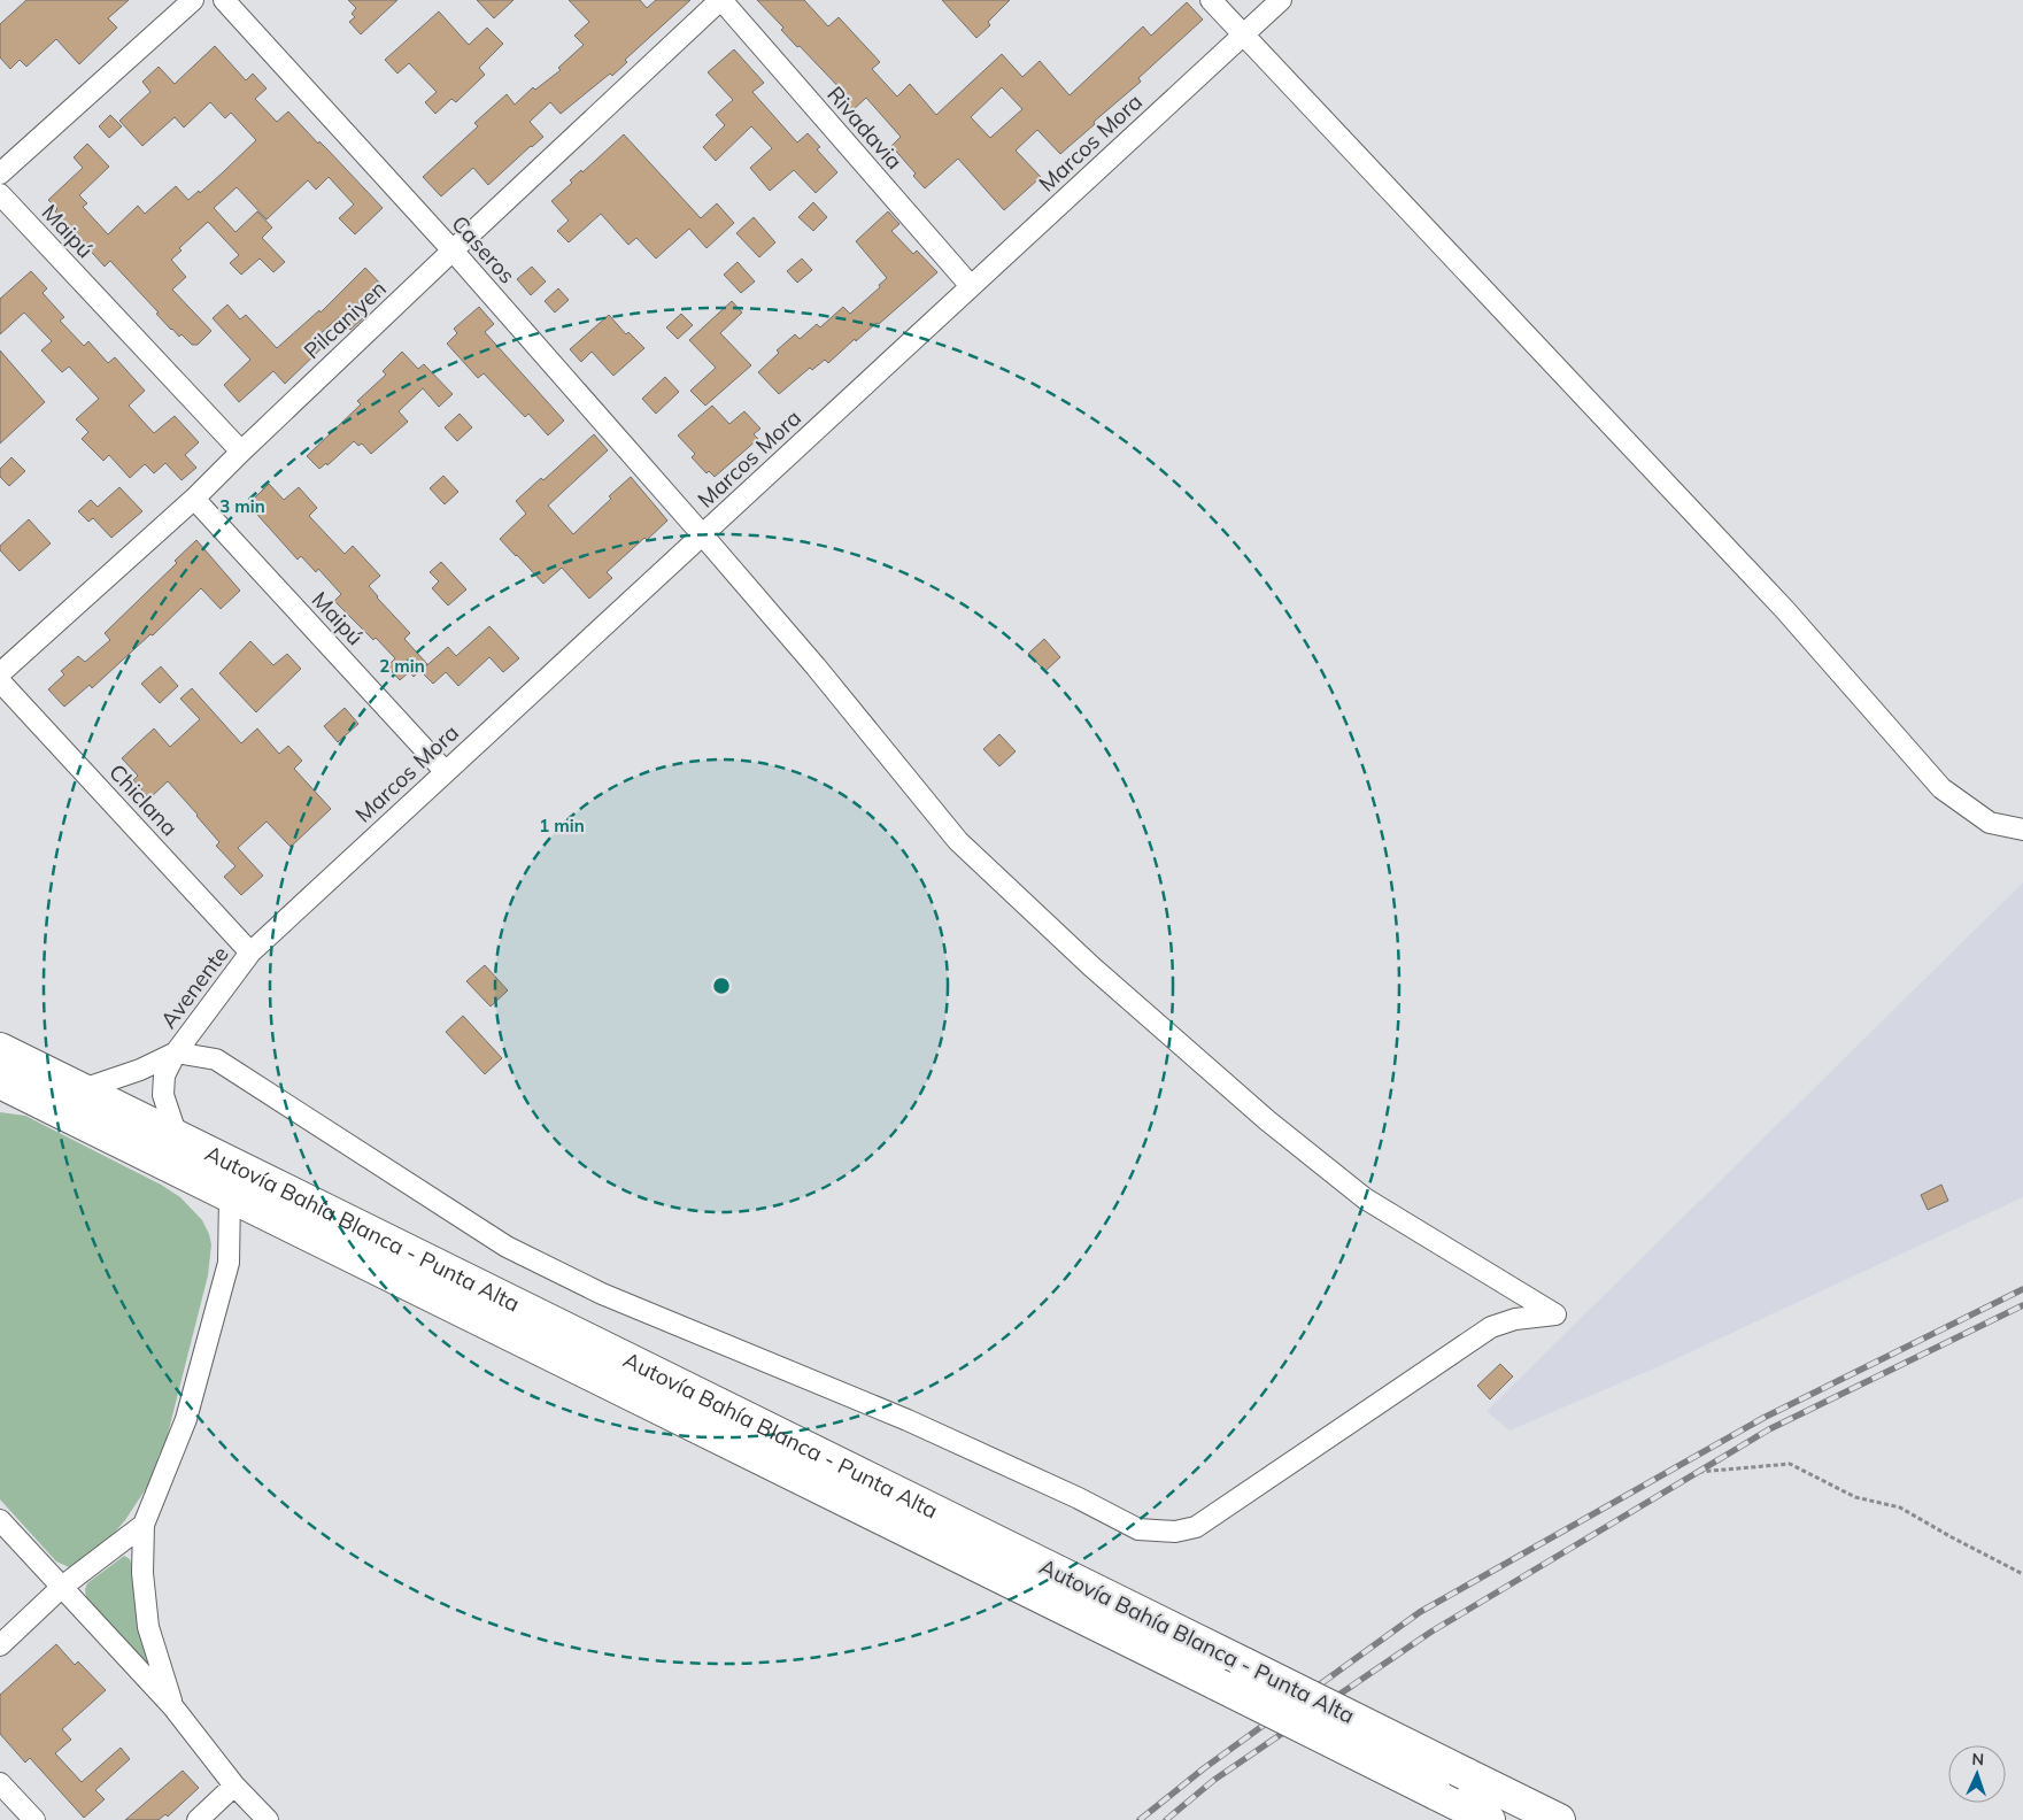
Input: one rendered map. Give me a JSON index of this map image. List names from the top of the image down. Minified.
{"streets":{"main road":["Autovía Bahía Blanca - Punta Alta"],"street":["Rivadavia","Marcos Mora","Maipú","Caseros","Pilcaniyen","Chiclana","Avenente"]},"crossings":[["Rivadavia","Marcos Mora"],["Rivadavia","Pilcaniyen"],["Marcos Mora","Maipú"],["Marcos Mora","Caseros"],["Marcos Mora","Chiclana"],["Marcos Mora","Avenente"],["Maipú","Pilcaniyen"],["Caseros","Pilcaniyen"],["Caseros","Avenente"],["Chiclana","Avenente"],["Avenente","Autovía Bahía Blanca - Punta Alta"]],"north":"top","rings":["3 min","2 min","1 min"]}
